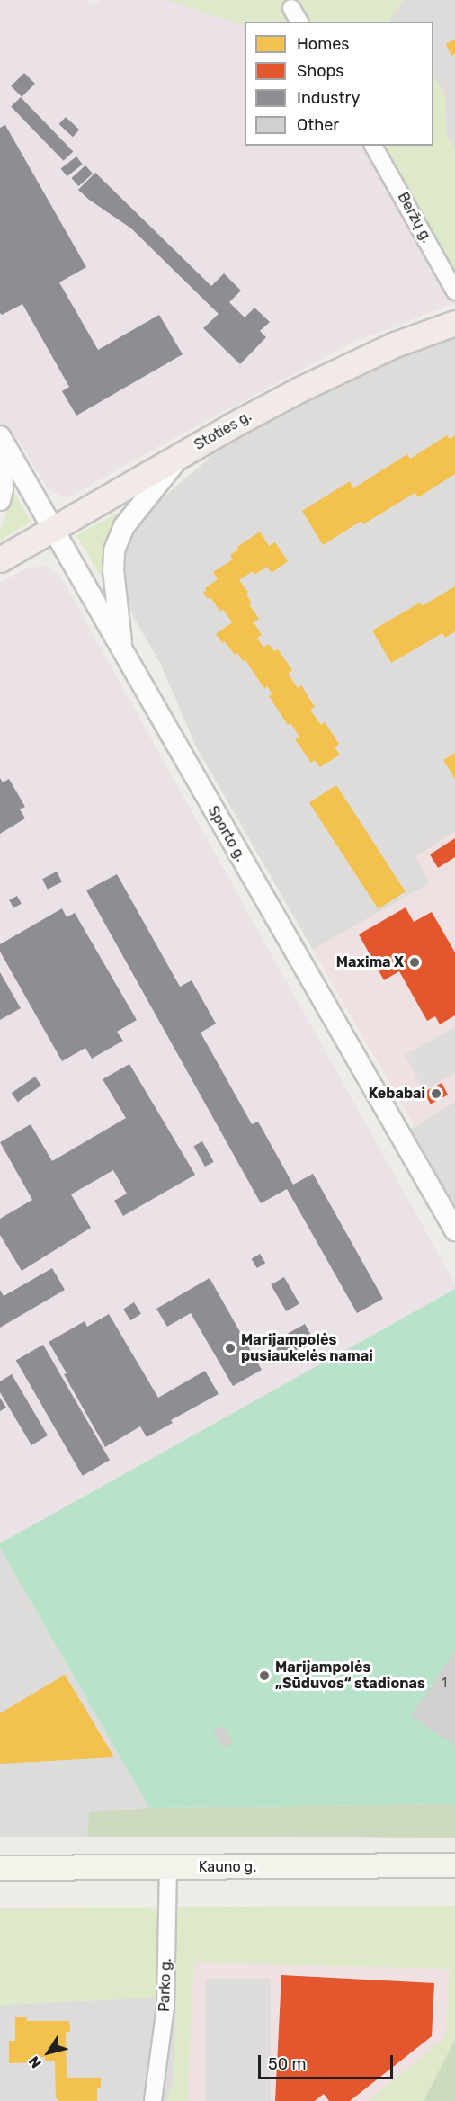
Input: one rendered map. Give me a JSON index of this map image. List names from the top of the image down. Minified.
{"streets":{"main road":["Stoties g.","Kauno g."],"street":["Beržų g.","Sporto g.","Parko g."]},"crossings":[["Stoties g.","Sporto g."],["Kauno g.","Parko g."]],"places":["Maxima X","Kebabai","Marijampolės pusiaukelės namai","Marijampolės „Sūduvos“ stadionas"],"house_numbers":["1"],"legend":["Homes","Shops","Industry","Other"],"scale_bar":"50 m","north":"bottom left"}
